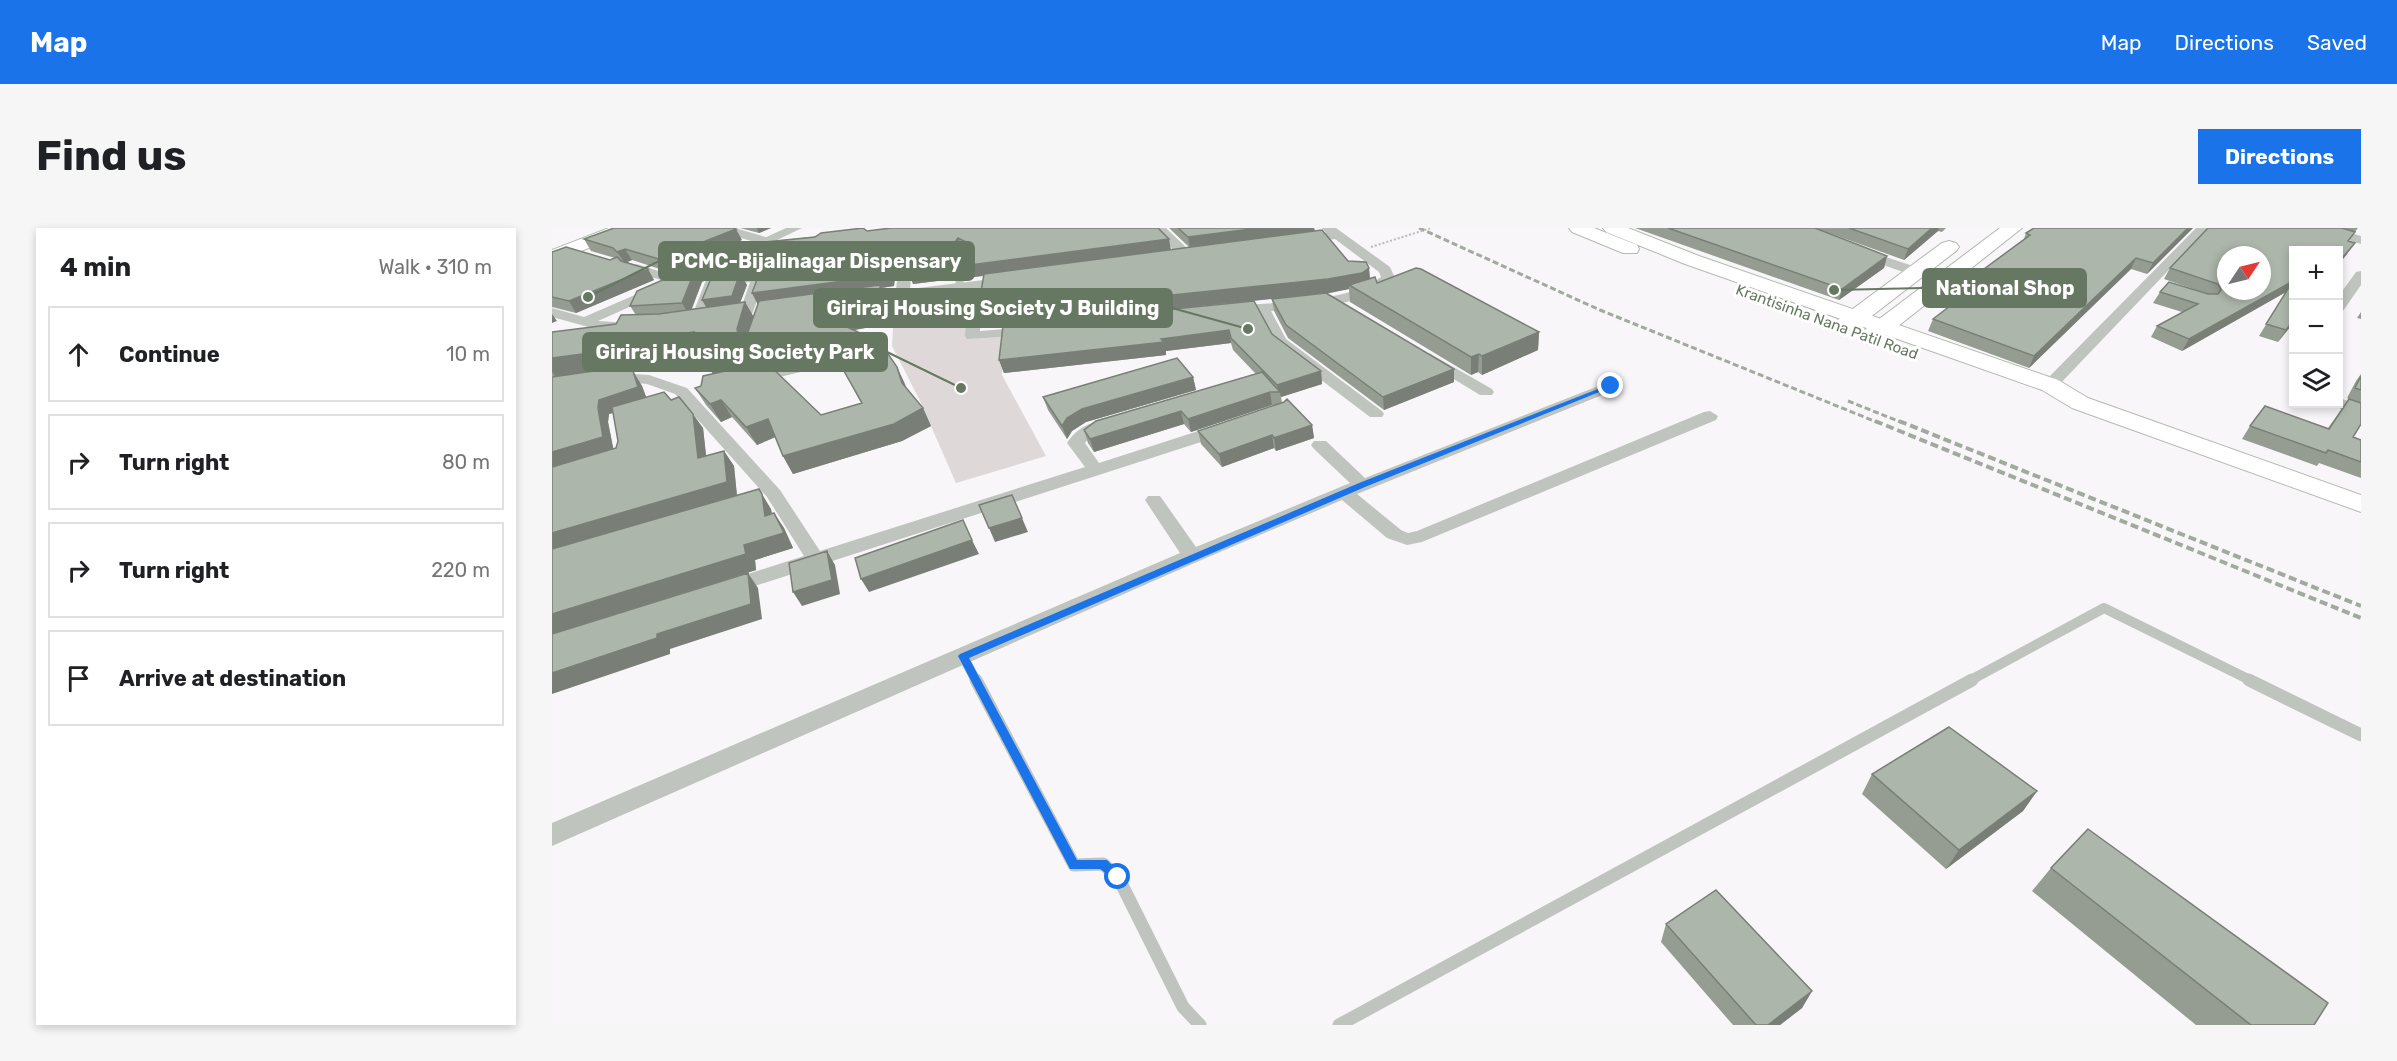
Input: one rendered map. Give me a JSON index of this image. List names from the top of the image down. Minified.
{"streets":{"main road":["Krantisinha Nana Patil Road"]},"places":["National Shop","PCMC-Bijalinagar Dispensary","Giriraj Housing Society J Building","Giriraj Housing Society Park"],"north":"top right","page":{"header":"Map","nav":["Map","Directions","Saved"],"buttons":"Directions","title":"Find us","heading":["4 min","Walk · 310 m"],"map_buttons":["+","−"],"list":[["Continue","10 m"],["Turn right","80 m"],["Turn right","220 m"],"Arrive at destination"]}}
